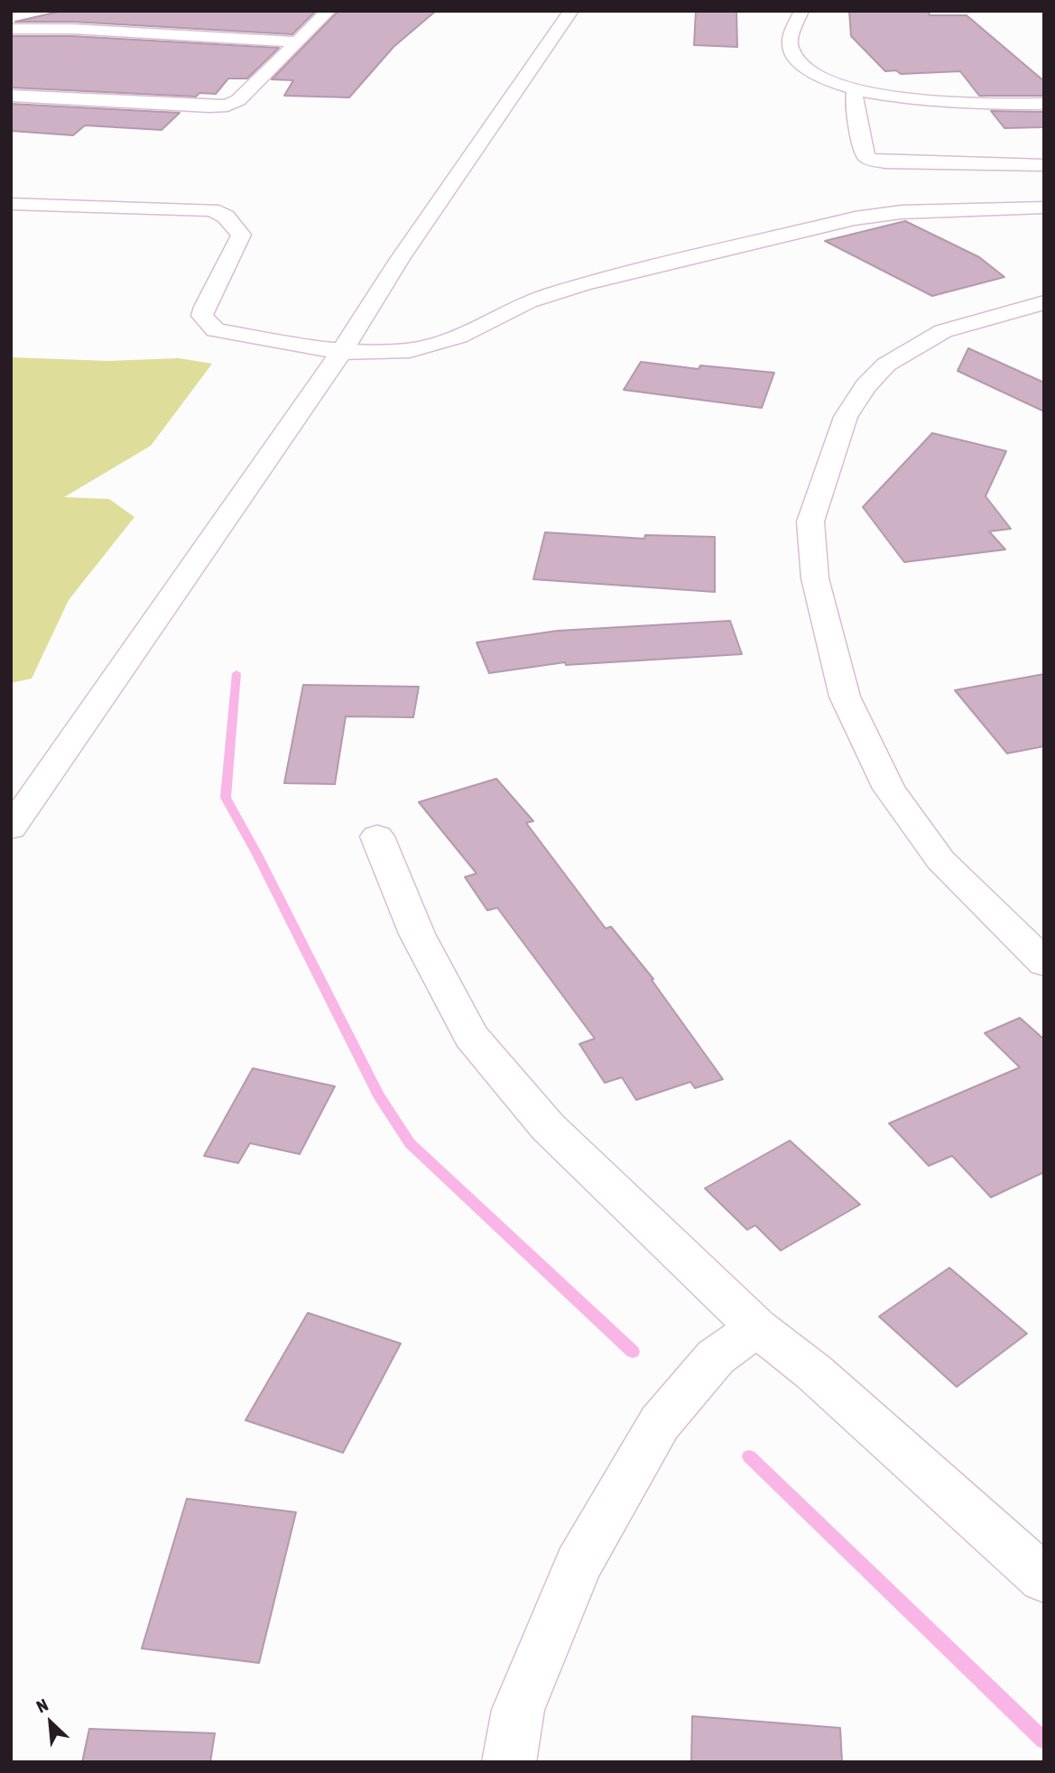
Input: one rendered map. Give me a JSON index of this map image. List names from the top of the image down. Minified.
{"north":"top left"}
